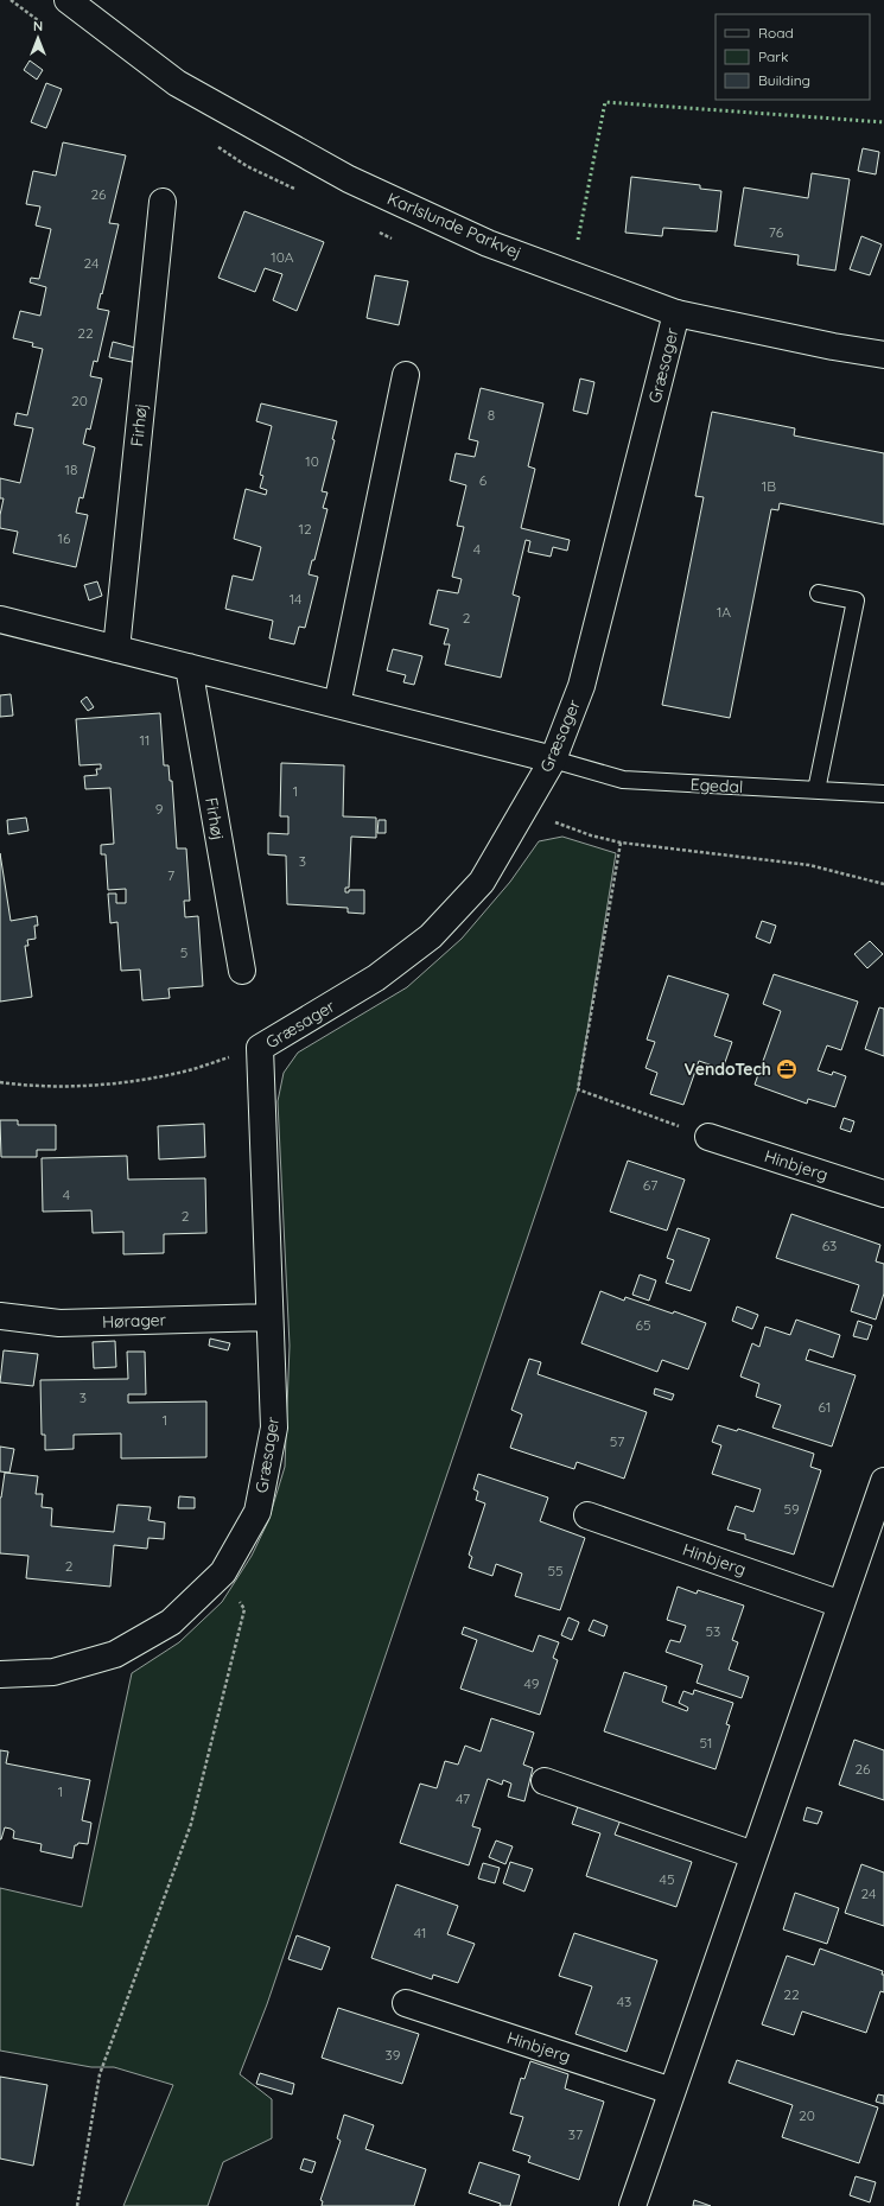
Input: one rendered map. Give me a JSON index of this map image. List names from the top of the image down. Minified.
{"streets":{"street":["Karlslunde Parkvej","Græsager","Firhøj","Hinbjerg","Hørager"],"lane":["Egedal"]},"crossings":[["Karlslunde Parkvej","Græsager"],["Græsager","Egedal"],["Græsager","Hørager"]],"places":{"office":["VendoTech"]},"house_numbers":["26","76","10A","24","22","20","8","10","18","6","1B","12","16","4","14","1A","2","11","1","9","3","7","5","67","4","2","63","65","3","61","1","57","59","2","55","53","49","51","26","1","47","45","24","41","22","43","39","20","37"],"legend":["Road","Park","Building"],"north":"top"}
